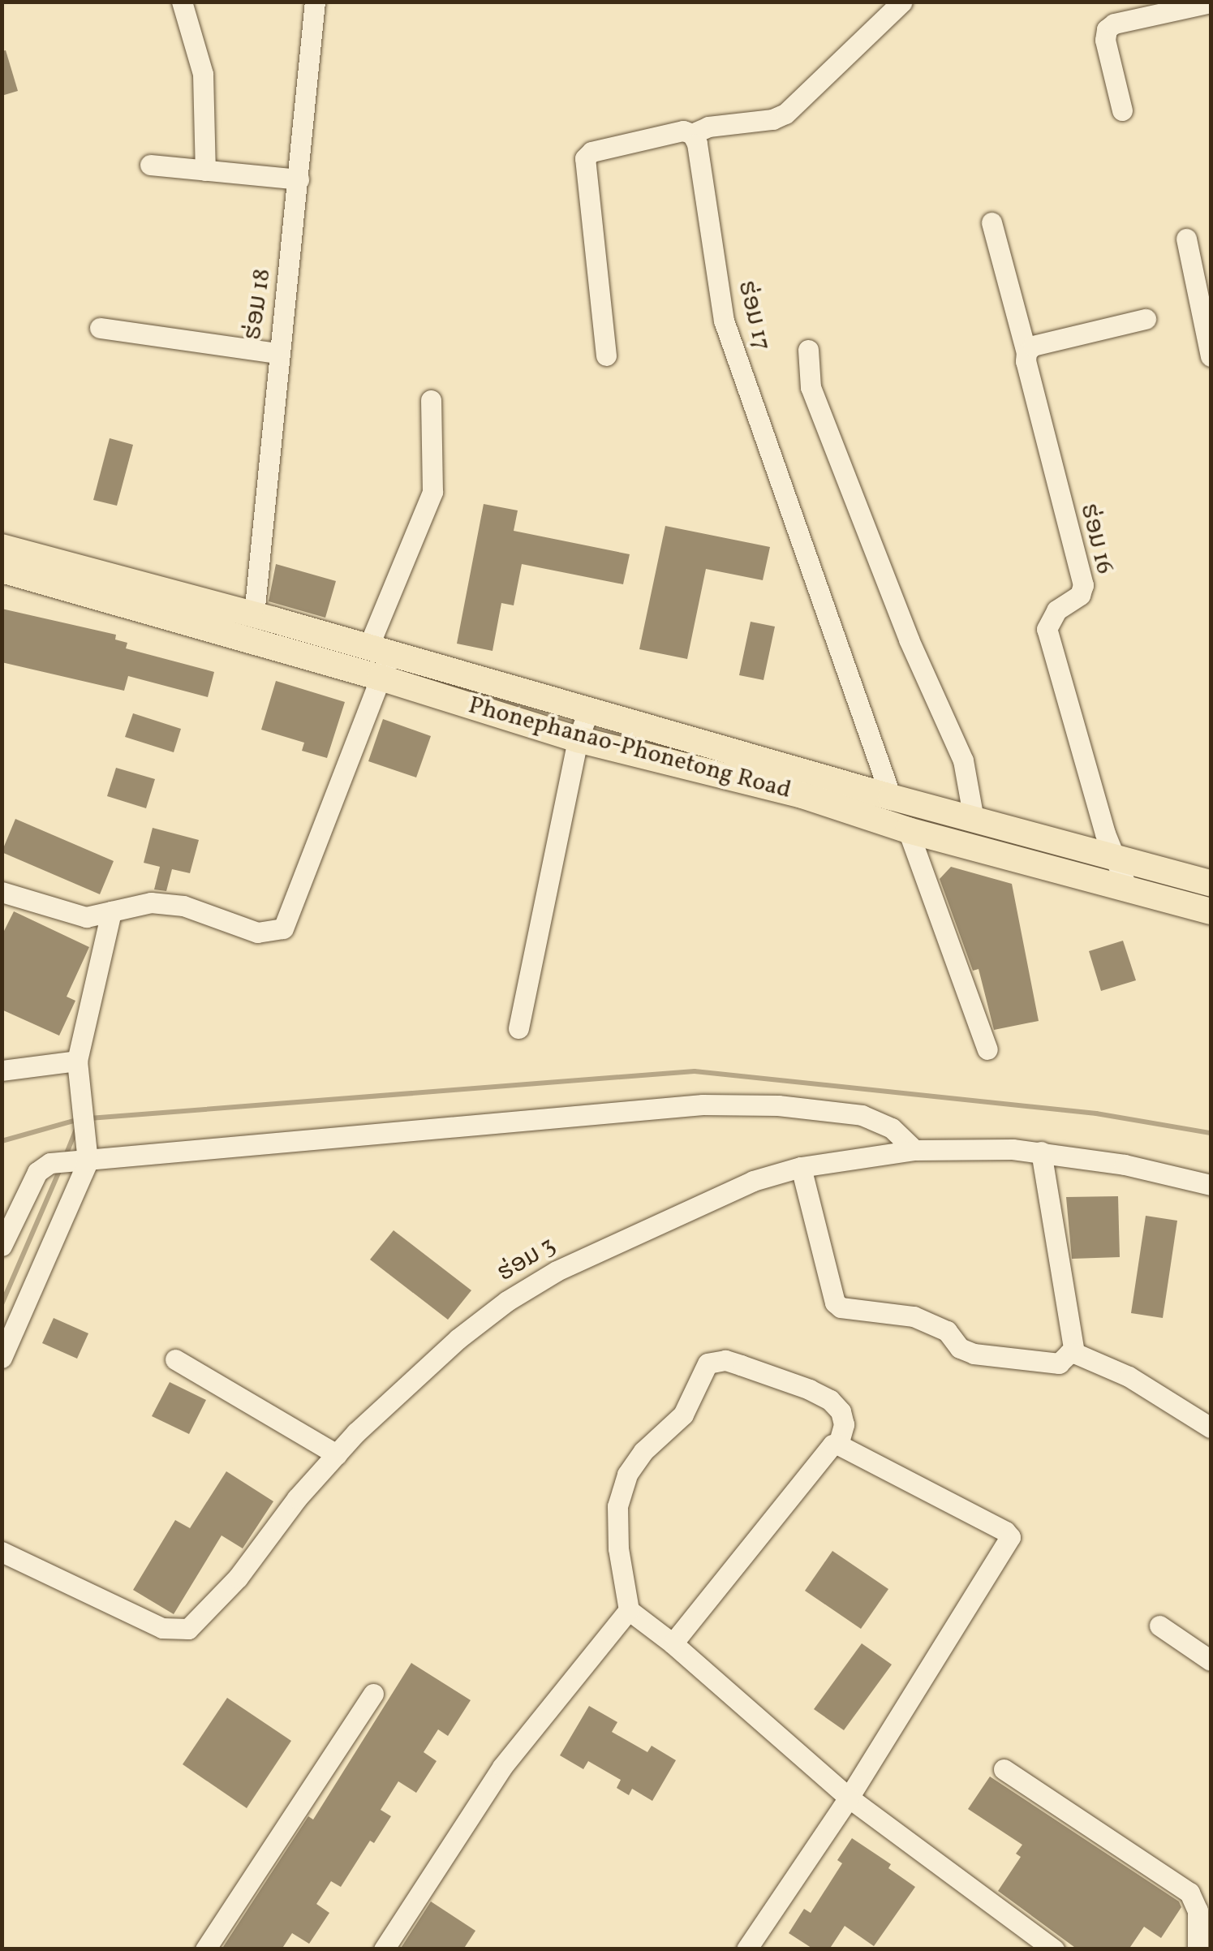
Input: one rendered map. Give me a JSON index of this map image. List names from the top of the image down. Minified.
{"streets":{"main road":["Phonephanao-Phonetong Road"],"street":["ຮ່ອມ 18","ຮ່ອມ 17","ຮ່ອມ 16","ຮ່ອມ 3"]},"crossings":[["ຮ່ອມ 18","Phonephanao-Phonetong Road"],["ຮ່ອມ 17","Phonephanao-Phonetong Road"],["ຮ່ອມ 16","Phonephanao-Phonetong Road"]]}
